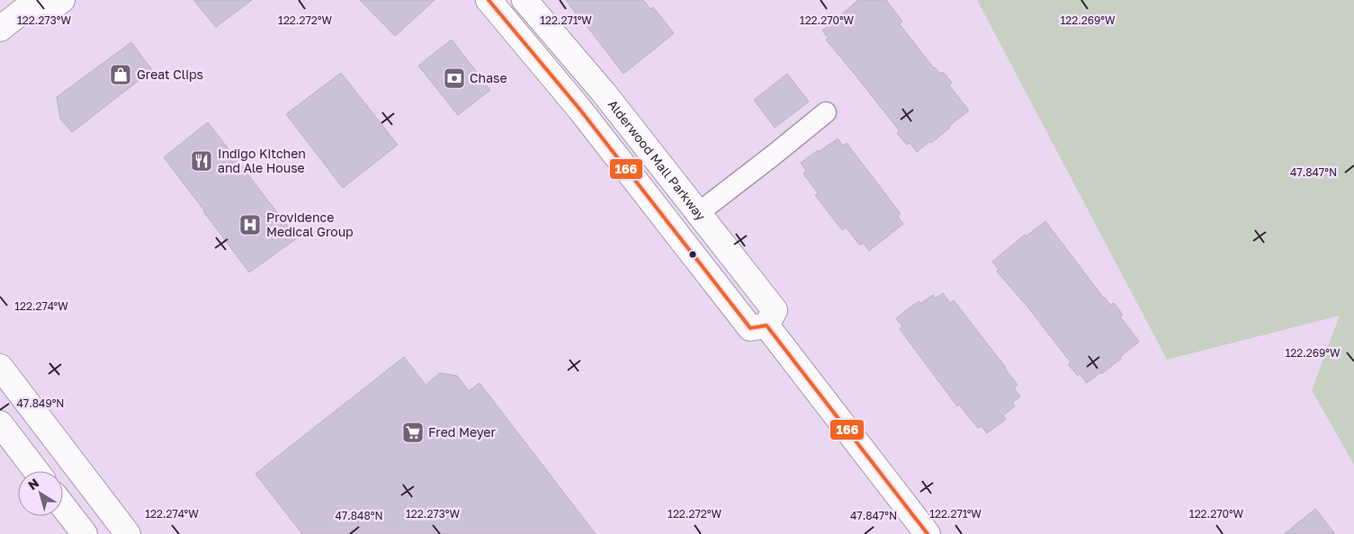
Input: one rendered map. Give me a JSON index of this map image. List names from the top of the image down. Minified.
{"streets":{"main road":["Alderwood Mall Parkway"]},"places":{"shop":["Great Clips"],"bank":["Chase"],"restaurant":["Indigo Kitchen and Ale House"],"hospital":["Providence Medical Group"],"supermarket":["Fred Meyer"]},"lines":["transit line 166"],"north":"top left","coordinates":["122.273°W","122.272°W","122.271°W","122.270°W","122.269°W","47.847°N","122.274°W","47.849°N","47.848°N"]}
